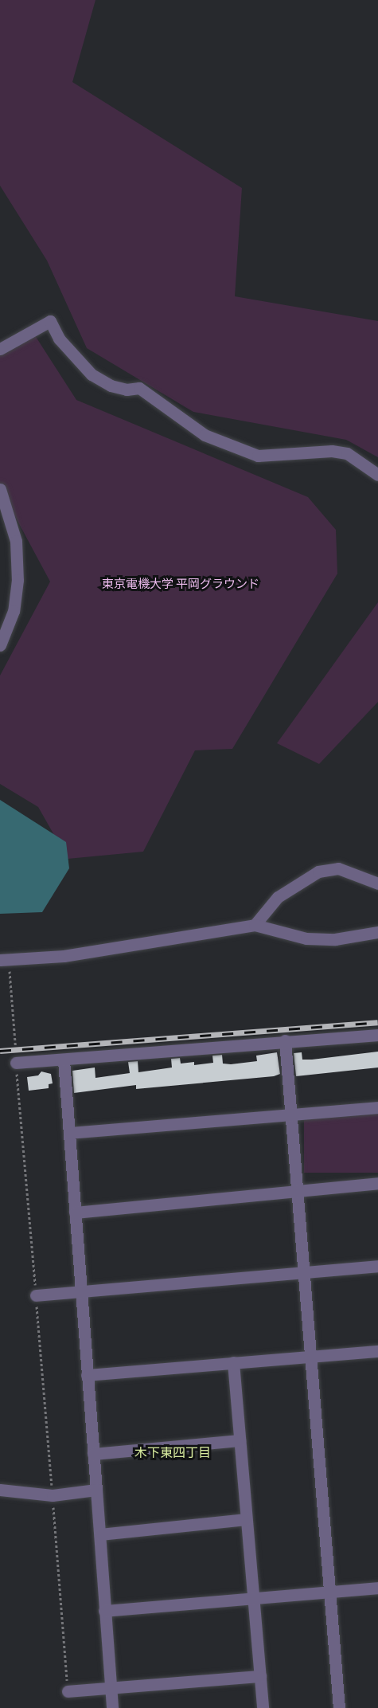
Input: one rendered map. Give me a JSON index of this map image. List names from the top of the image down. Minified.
{"districts":["木下東四丁目"],"parks":["東京電機大学 平岡グラウンド"]}
